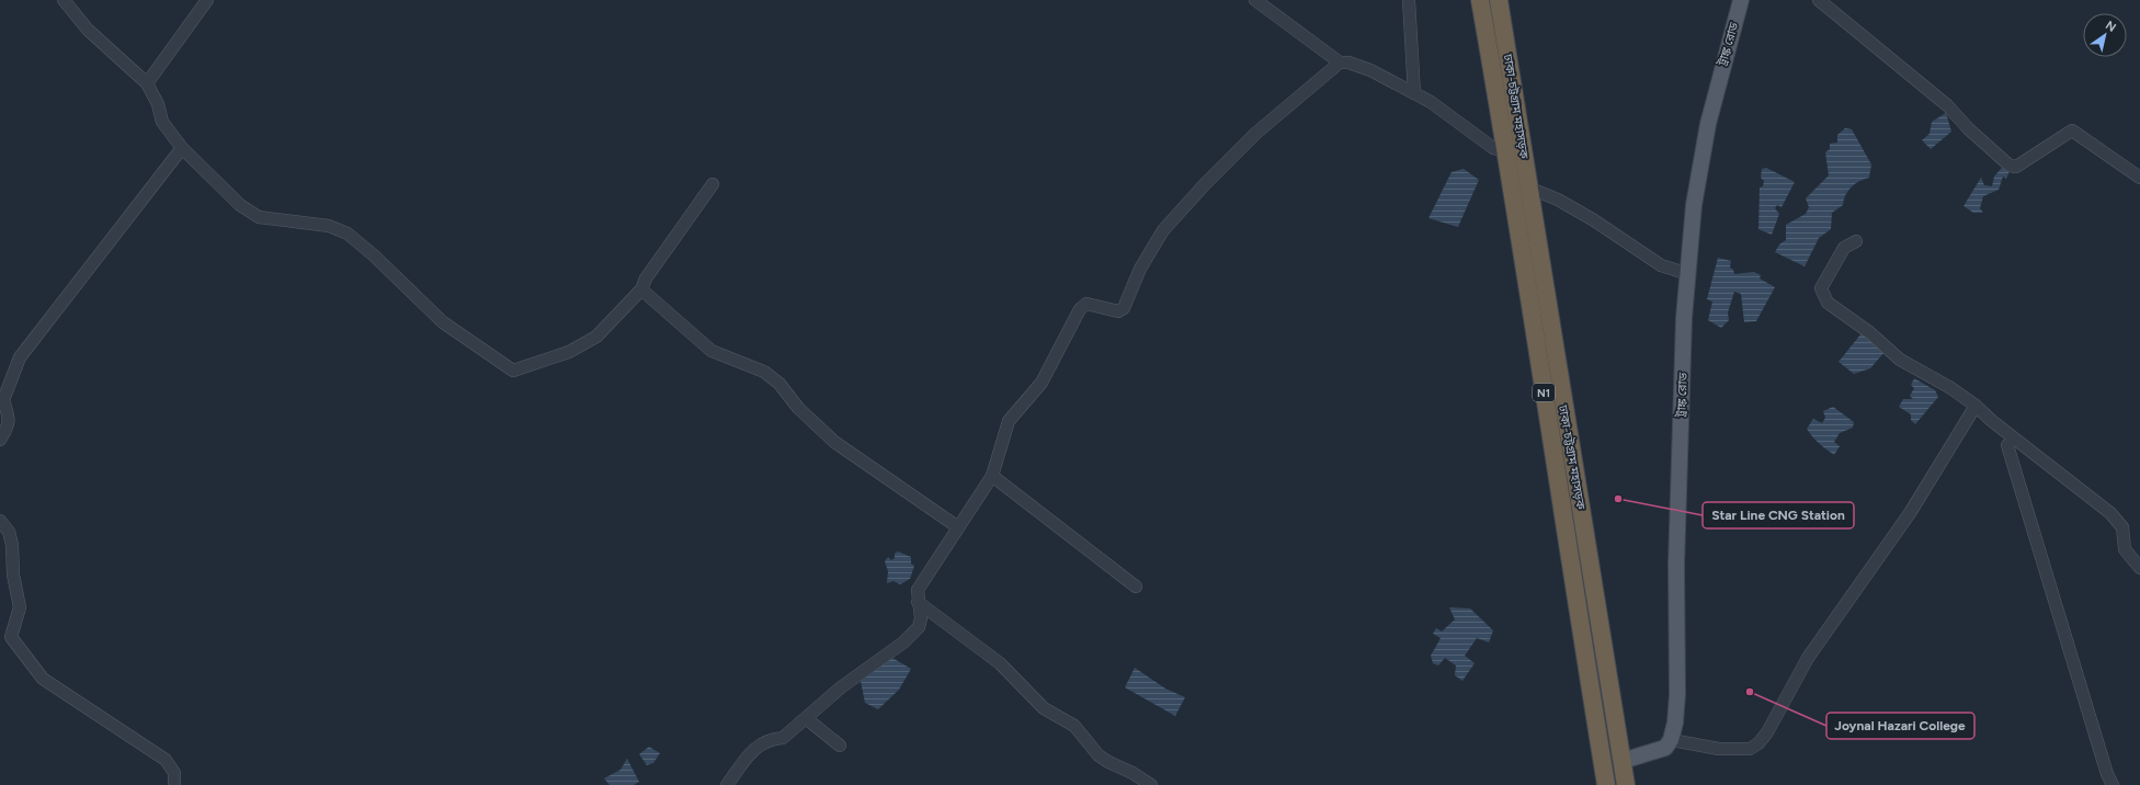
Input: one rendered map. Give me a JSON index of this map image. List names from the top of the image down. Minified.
{"streets":{"highway":["ঢাকা-চট্টগ্রাম মহাসড়ক","N1"],"main road":["ট্রাঙ্ক রোড"]},"places":["Star Line CNG Station","Joynal Hazari College"],"north":"top right"}
